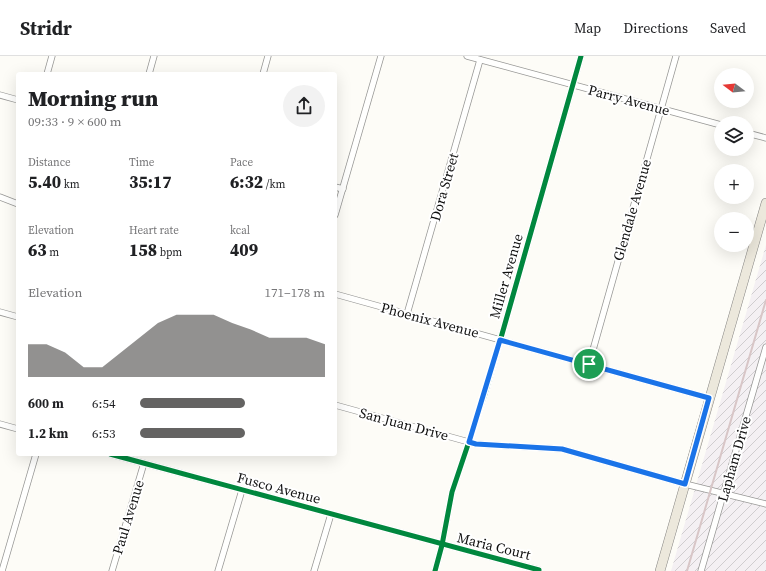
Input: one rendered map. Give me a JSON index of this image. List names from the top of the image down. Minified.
{"streets":{"street":["Parry Avenue","Dora Street","Glendale Avenue","Miller Avenue","Phoenix Avenue","San Juan Drive","Lapham Drive","Fusco Avenue","Paul Avenue","Maria Court"]},"crossings":[["Parry Avenue","Dora Street"],["Parry Avenue","Glendale Avenue"],["Parry Avenue","Miller Avenue"],["Dora Street","Phoenix Avenue"],["Glendale Avenue","Phoenix Avenue"],["Miller Avenue","Phoenix Avenue"],["Miller Avenue","San Juan Drive"],["Miller Avenue","Fusco Avenue"],["Miller Avenue","Maria Court"],["San Juan Drive","Lapham Drive"],["Fusco Avenue","Paul Avenue"],["Fusco Avenue","Maria Court"]],"north":"left","page":{"header":"Stridr","nav":["Map","Directions","Saved"],"map_buttons":["+","−"],"heading":["Morning run","09:33 · 9 × 600 m"],"stats":[["Distance","5.40 km"],["Time","35:17"],["Pace","6:32 /km"],["Elevation","63 m"],["Heart rate","158 bpm"],["kcal","409"]],"chart":["Elevation","171–178 m"],"list":[{"name":"600 m","note":"6:54"},{"name":"1.2 km","note":"6:53"}]}}
